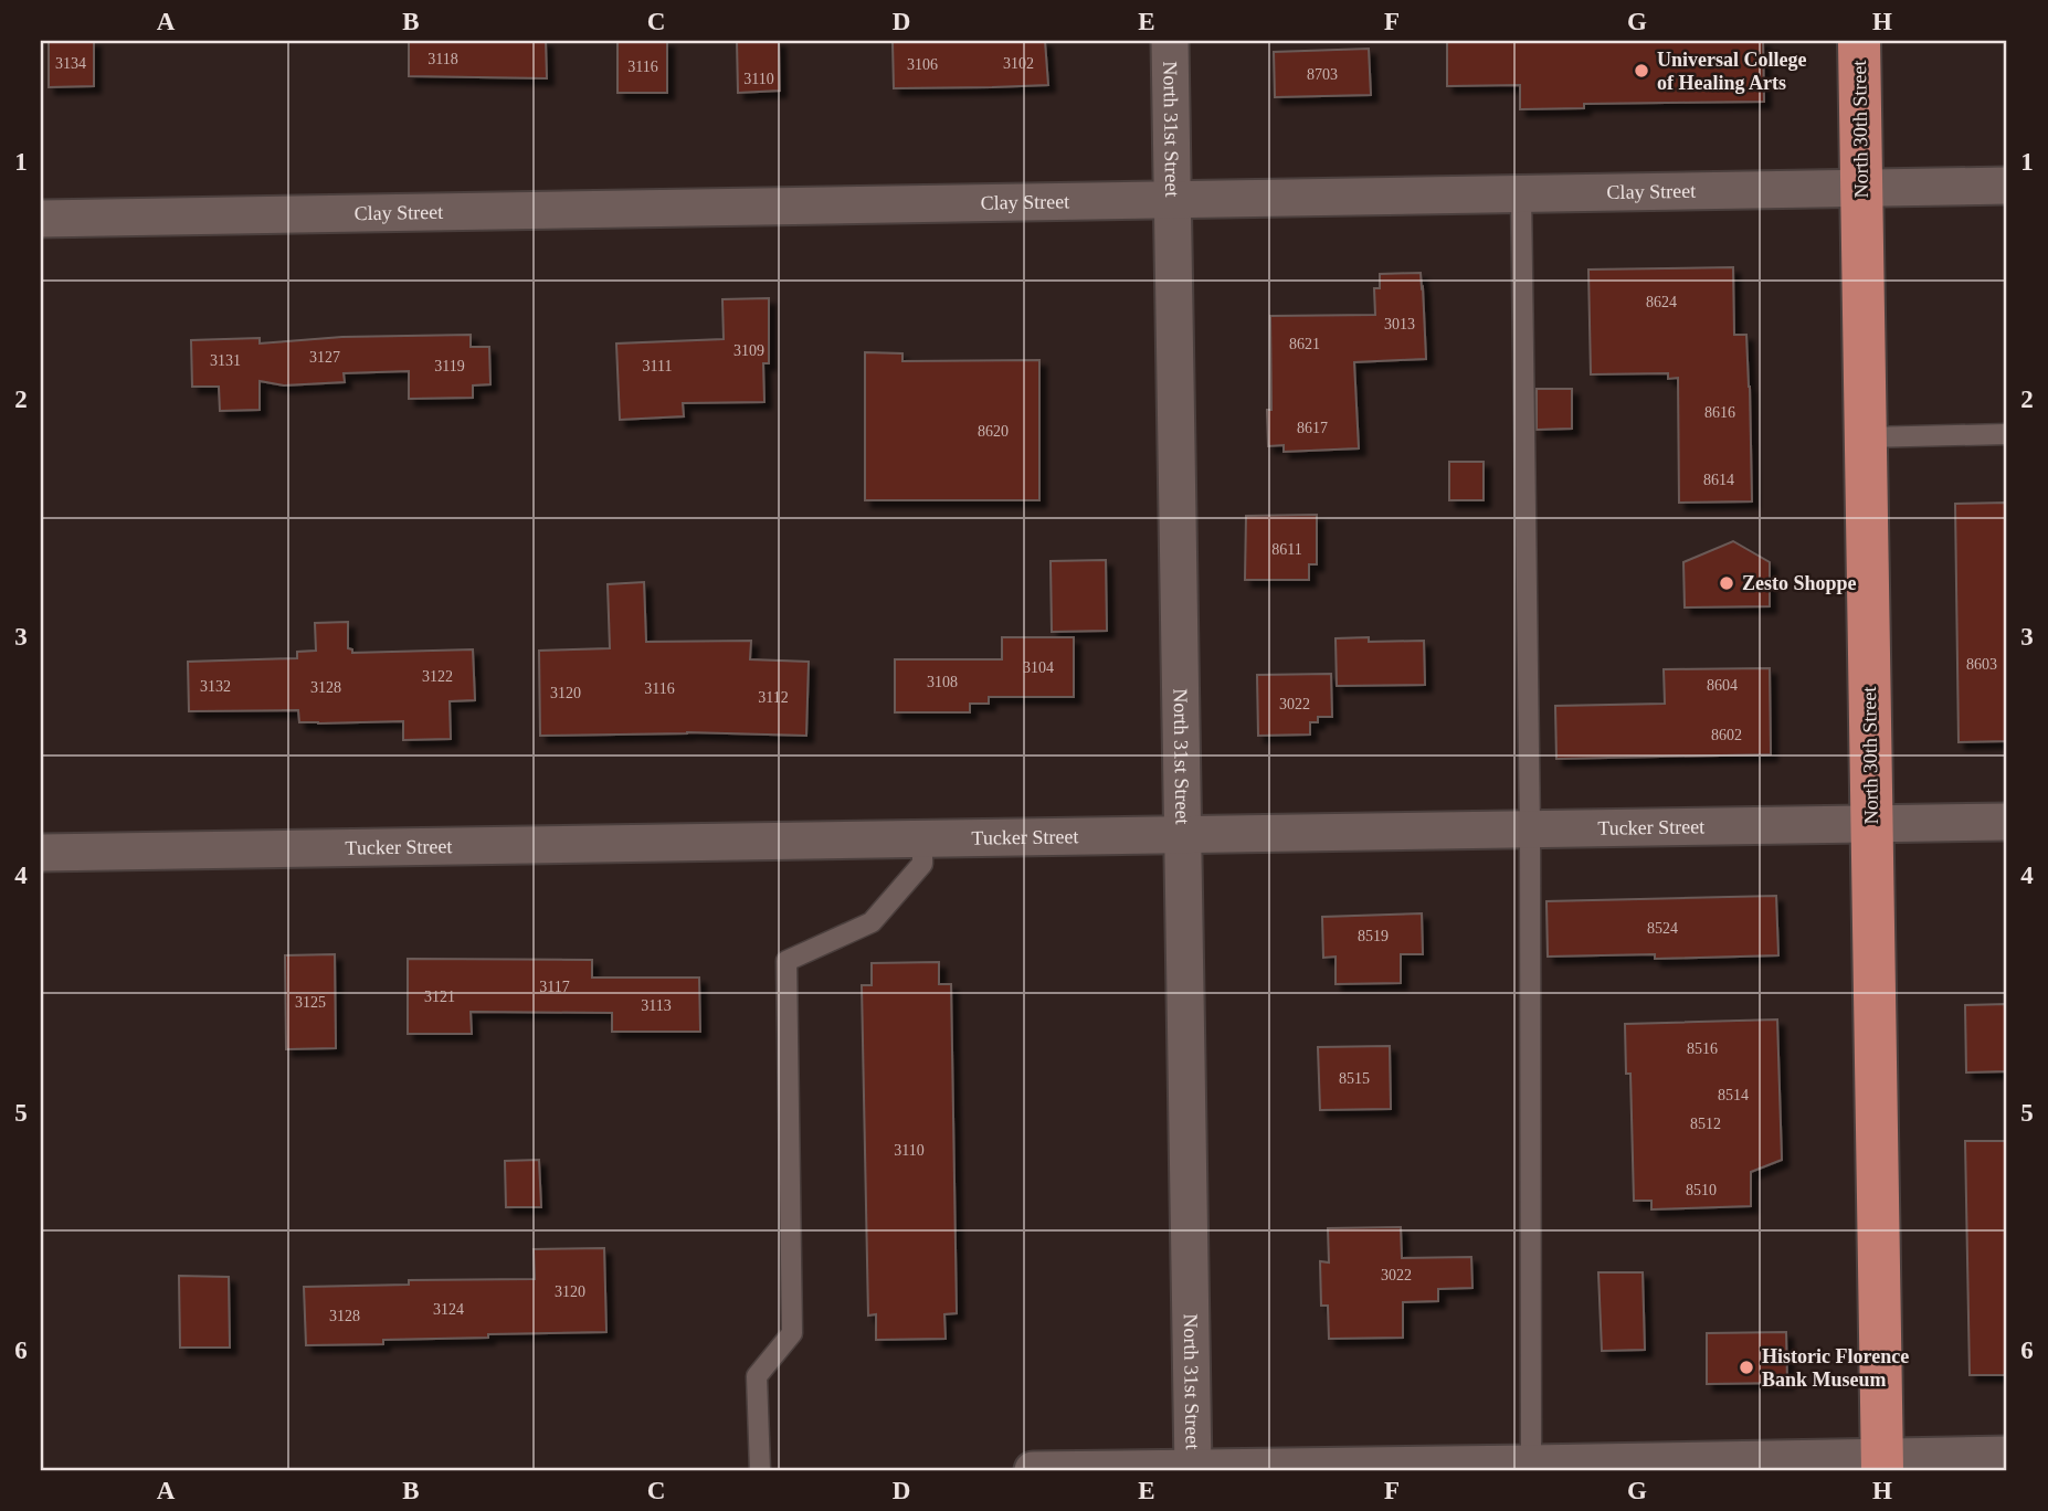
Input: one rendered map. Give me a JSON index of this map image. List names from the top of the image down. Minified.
{"streets":{"highway":["North 30th Street"],"street":["North 31st Street","Clay Street","Tucker Street"]},"crossings":[["North 31st Street","Clay Street"],["North 31st Street","Tucker Street"],["North 30th Street","Clay Street"],["North 30th Street","Tucker Street"]],"places":["Universal College of Healing Arts","Zesto Shoppe","Historic Florence Bank Museum"],"house_numbers":["3118","3134","3102","3106","3116","8703","3110","8624","3013","8621","3109","3127","3131","3119","3111","8616","8617","8620","8614","8611","8603","3104","3122","3108","8604","3132","3128","3116","3120","3112","3022","8602","8524","8519","3117","3121","3125","3113","8516","8515","8514","8512","3110","8510","3022","3120","3124","3128"],"grid":{"columns":["A","B","C","D","E","F","G","H"],"rows":["1","2","3","4","5","6"]}}
